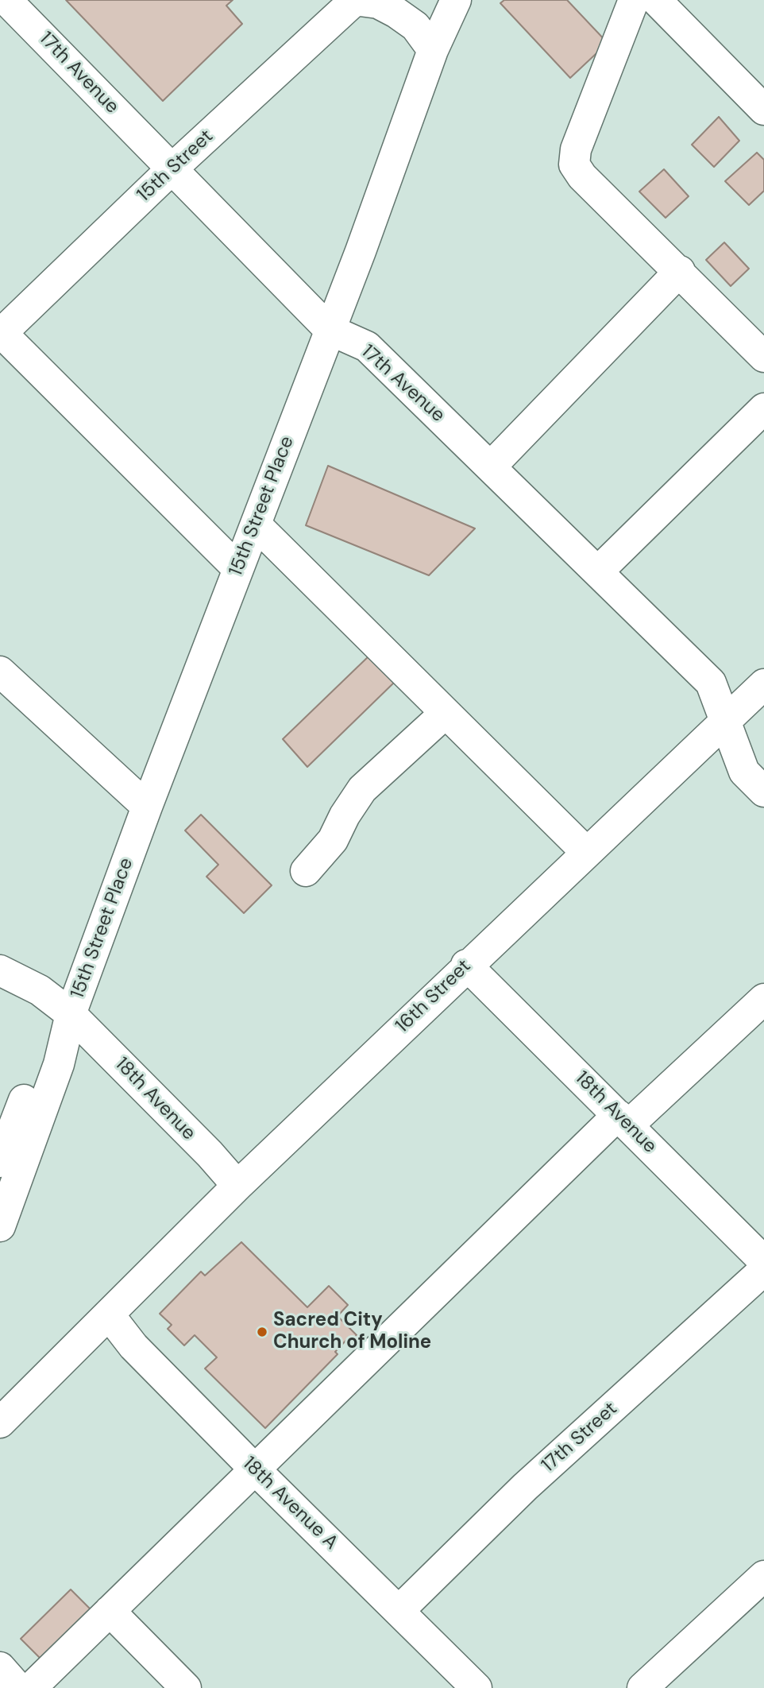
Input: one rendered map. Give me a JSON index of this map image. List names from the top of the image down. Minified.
{"streets":{"street":["17th Avenue","15th Street","15th Street Place","16th Street","18th Avenue","17th Street","18th Avenue A"]},"crossings":[["17th Avenue","15th Street"],["17th Avenue","15th Street Place"],["17th Avenue","16th Street"],["15th Street Place","18th Avenue"],["16th Street","18th Avenue"],["16th Street","18th Avenue A"],["17th Street","18th Avenue A"]],"places":["Sacred City Church of Moline"]}
